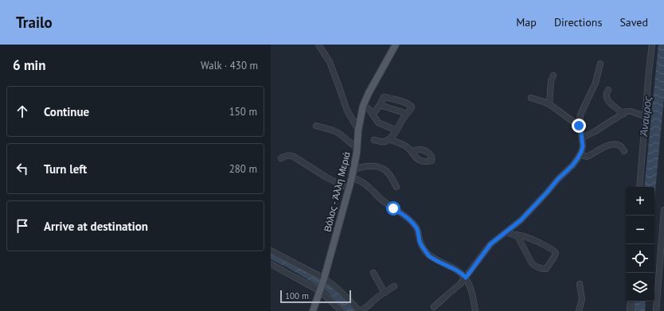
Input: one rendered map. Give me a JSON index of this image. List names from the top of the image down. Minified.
{"streets":{"main road":["Βόλος - Άλλη Μεριά"]},"water":["Άναυρος"],"scale_bar":"100 m","page":{"header":"Trailo","nav":["Map","Directions","Saved"],"heading":["6 min","Walk · 430 m"],"list":[["Continue","150 m"],["Turn left","280 m"],"Arrive at destination"],"map_buttons":["+","−"],"scale":"100 m"}}
